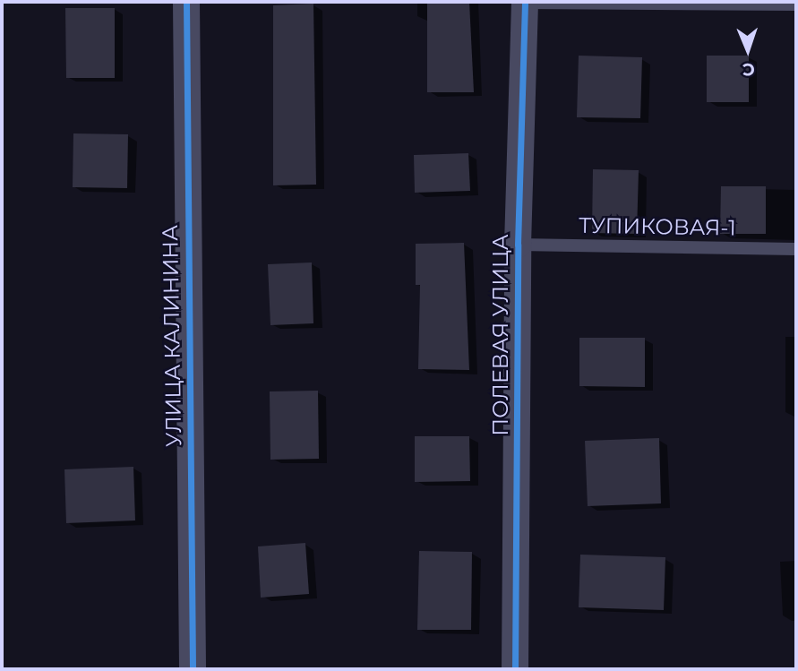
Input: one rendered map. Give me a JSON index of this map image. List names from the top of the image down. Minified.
{"streets":{"street":["ПОЛЕВАЯ УЛИЦА","УЛИЦА КАЛИНИНА"],"lane":["ТУПИКОВАЯ-1"]},"crossings":[["ТУПИКОВАЯ-1","ПОЛЕВАЯ УЛИЦА"]],"north":"bottom"}
